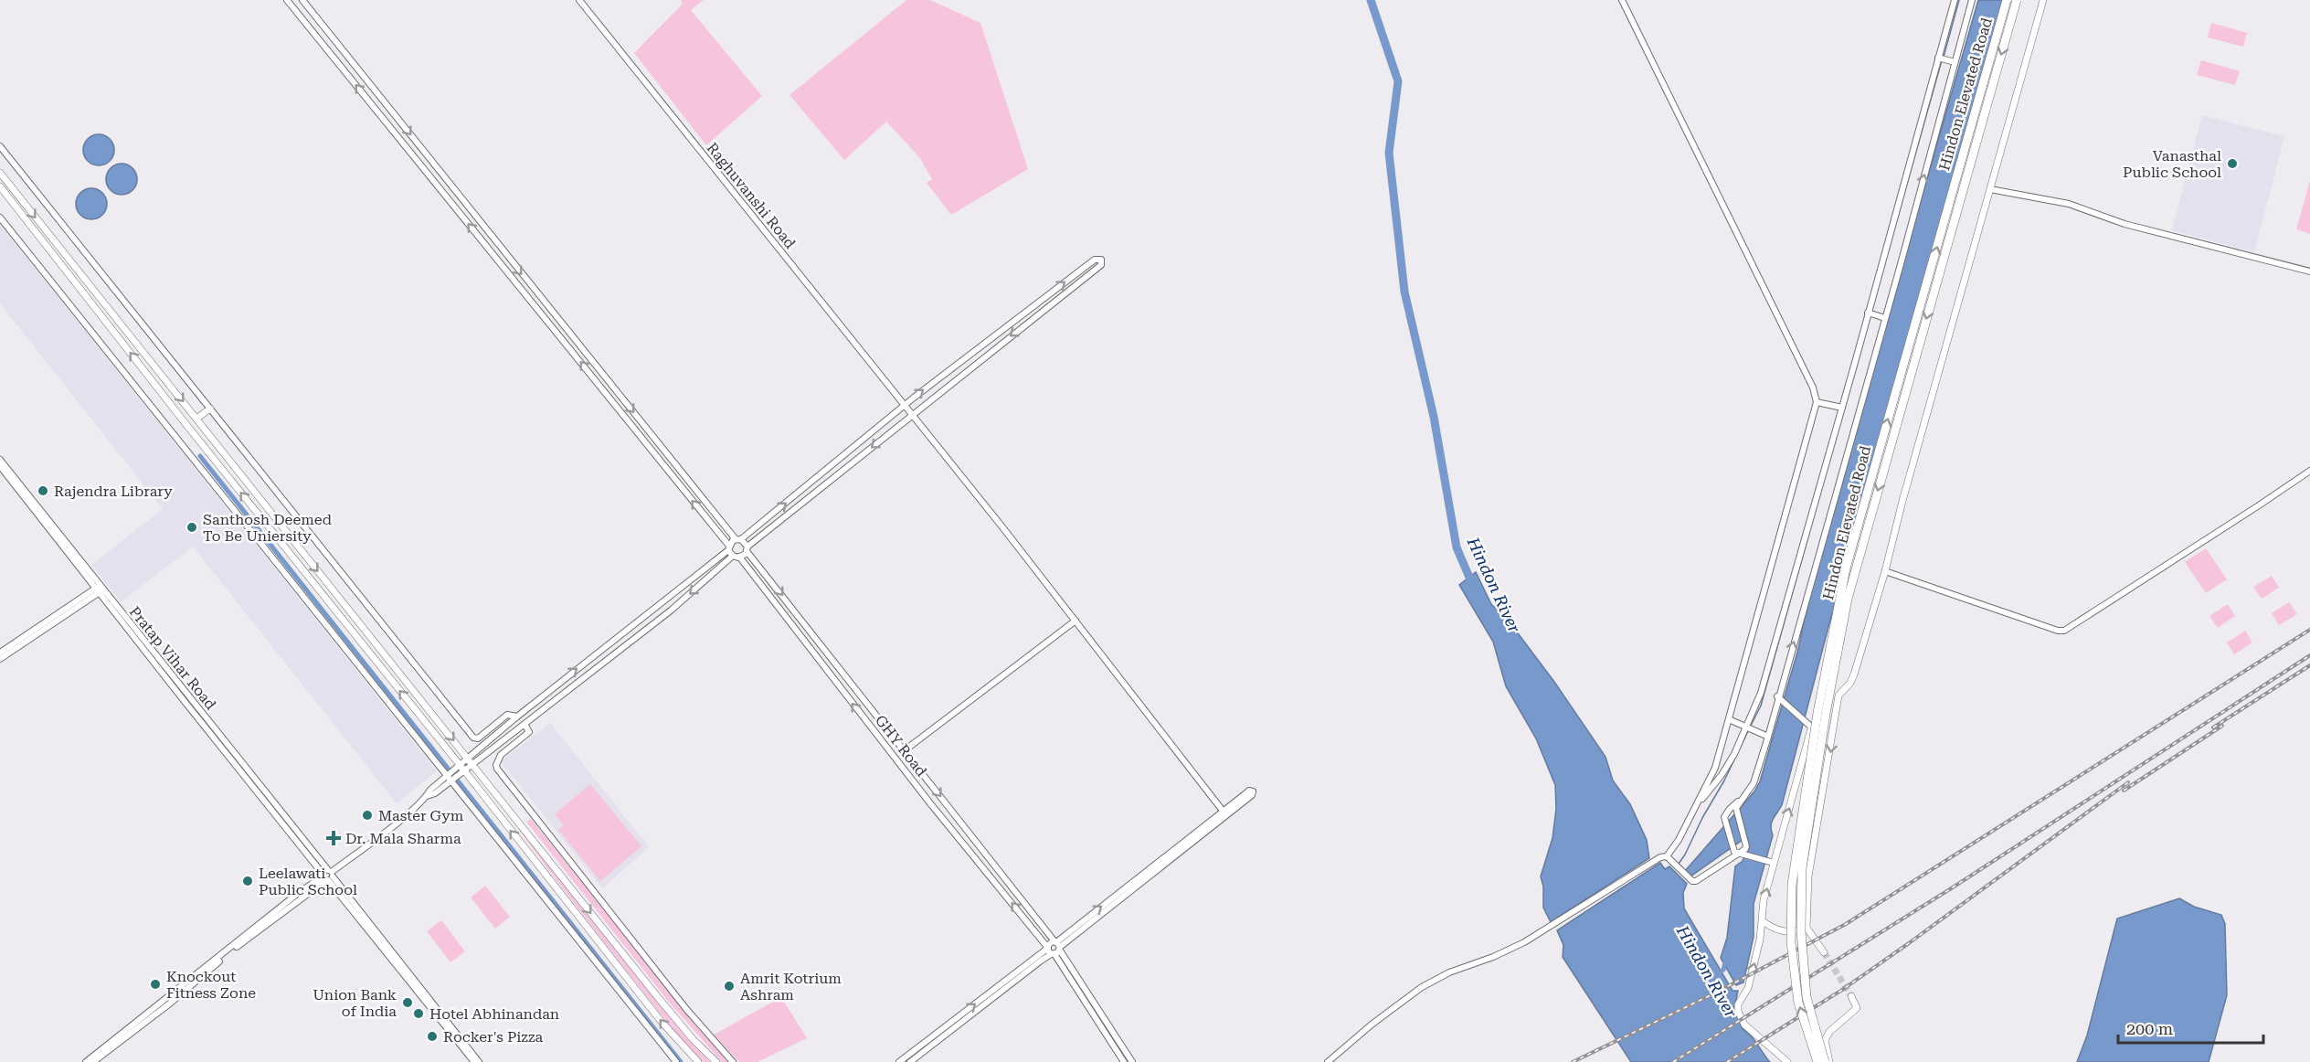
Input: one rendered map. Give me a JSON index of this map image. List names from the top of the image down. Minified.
{"streets":{"highway":["Hindon Elevated Road"],"street":["Raghuvanshi Road","Pratap Vihar Road","GHY Road"]},"water":["Hindon River"],"places":{"other":["Vanasthal Public School","Rajendra Library","Santhosh Deemed To Be Uniersity","Master Gym","Leelawati Public School","Knockout Fitness Zone","Amrit Kotrium Ashram","Union Bank of India","Hotel Abhinandan","Rocker's Pizza"],"health":["Dr. Mala Sharma"]},"scale_bar":"200 m"}
